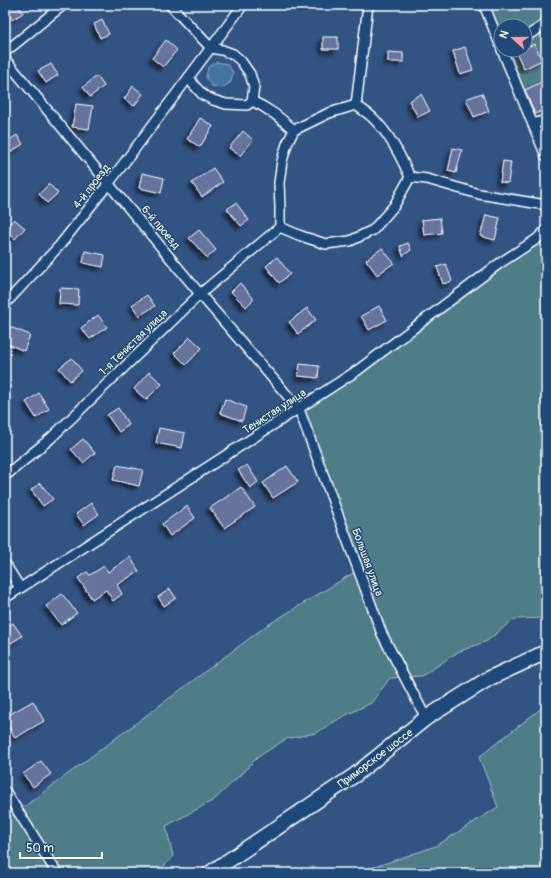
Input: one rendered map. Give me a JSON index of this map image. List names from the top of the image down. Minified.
{"streets":{"main road":["Приморское шоссе"],"street":["4-й проезд","6-й проезд","1-я Тенистая улица","Тенистая улица","Большая улица"]},"crossings":[["4-й проезд","6-й проезд"],["6-й проезд","1-я Тенистая улица"],["6-й проезд","Тенистая улица"],["6-й проезд","Большая улица"],["Тенистая улица","Большая улица"],["Большая улица","Приморское шоссе"]],"scale_bar":"50 m","north":"left"}
